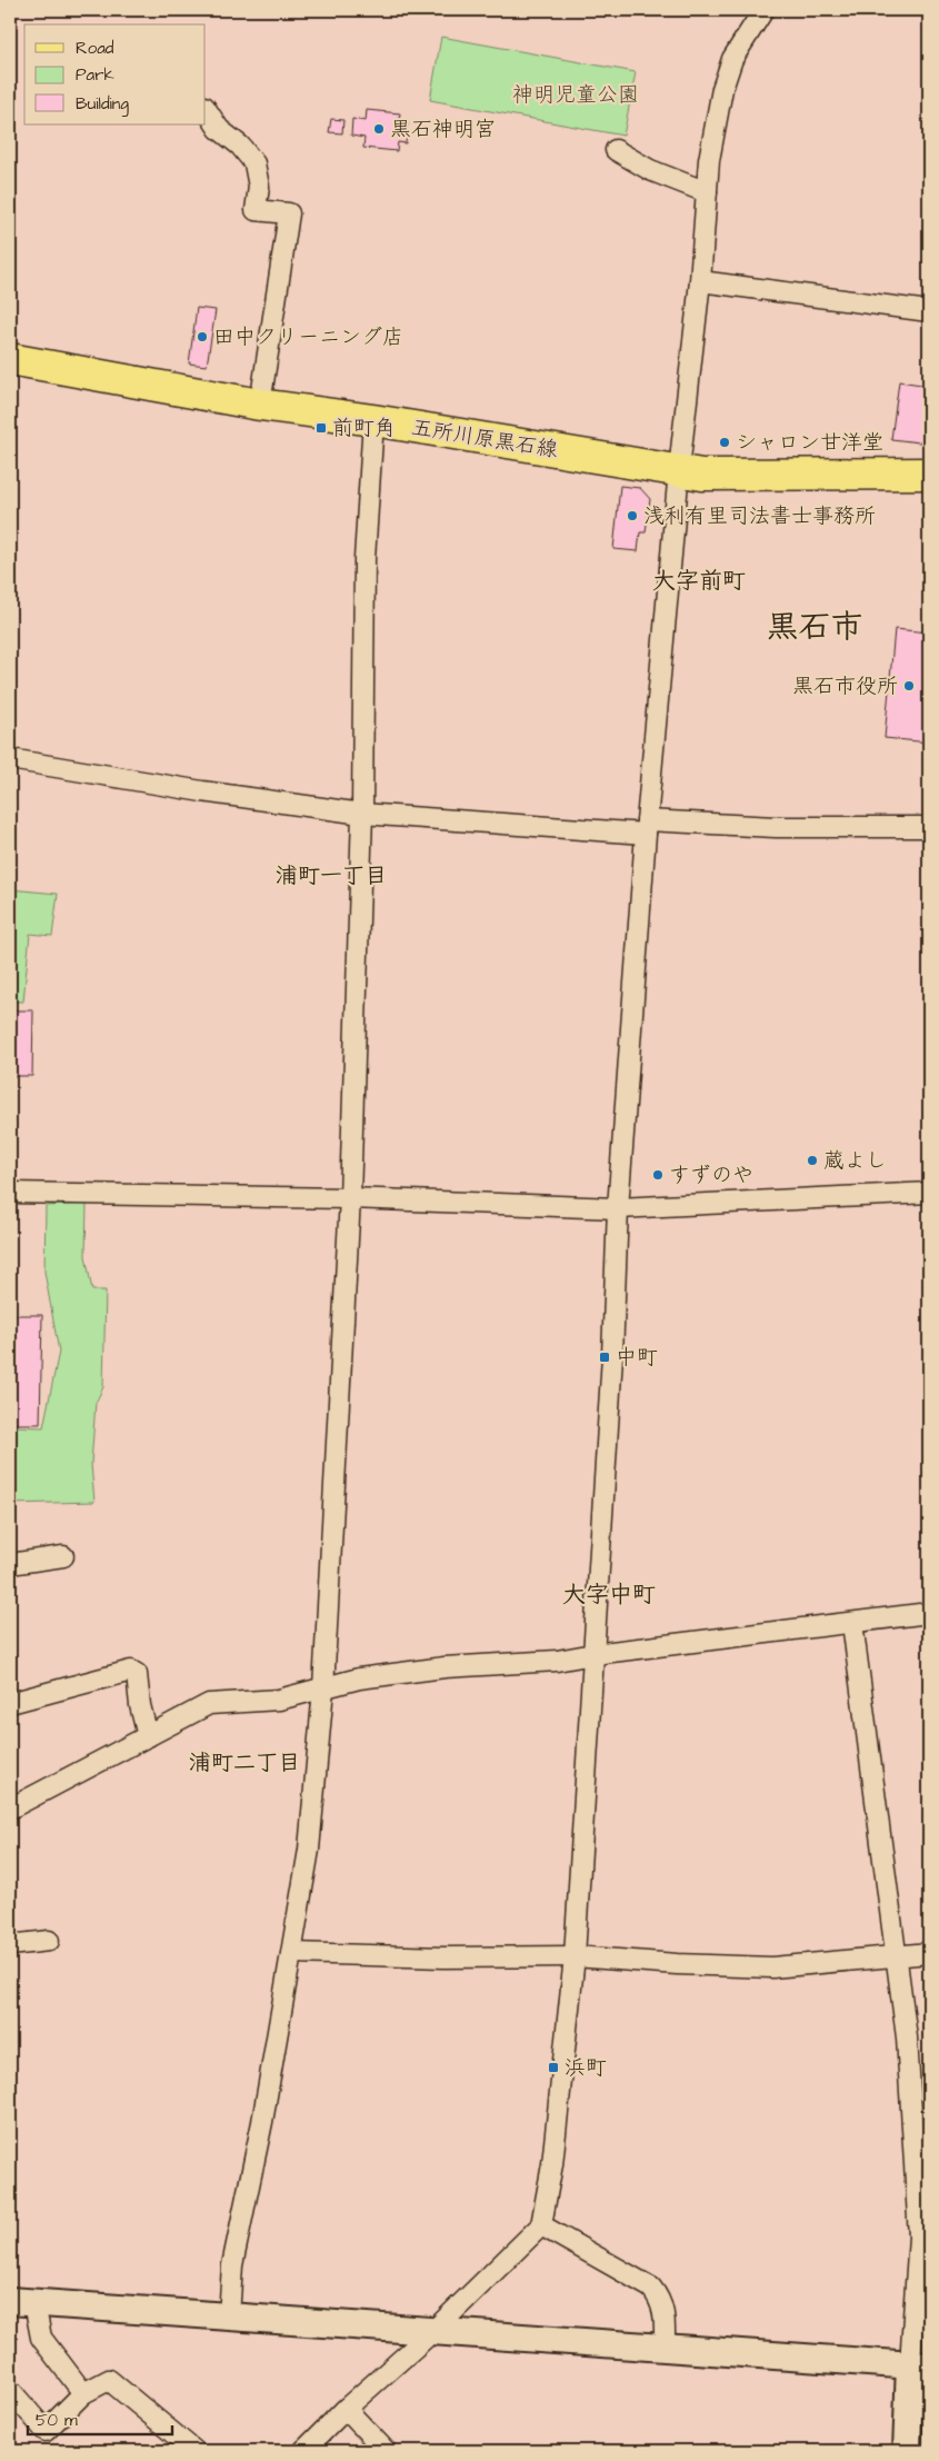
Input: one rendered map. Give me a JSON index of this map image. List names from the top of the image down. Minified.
{"streets":{"main road":["五所川原黒石線"]},"districts":["大字前町","黒石市","浦町一丁目","大字中町","浦町二丁目"],"parks":["神明児童公園"],"places":{"other":["黒石神明宮","田中クリーニング店","シャロン甘洋堂","浅利有里司法書士事務所","黒石市役所","蔵よし","すずのや"],"transit":["前町角","中町","浜町"]},"legend":["Road","Park","Building"],"scale_bar":"50 m"}
